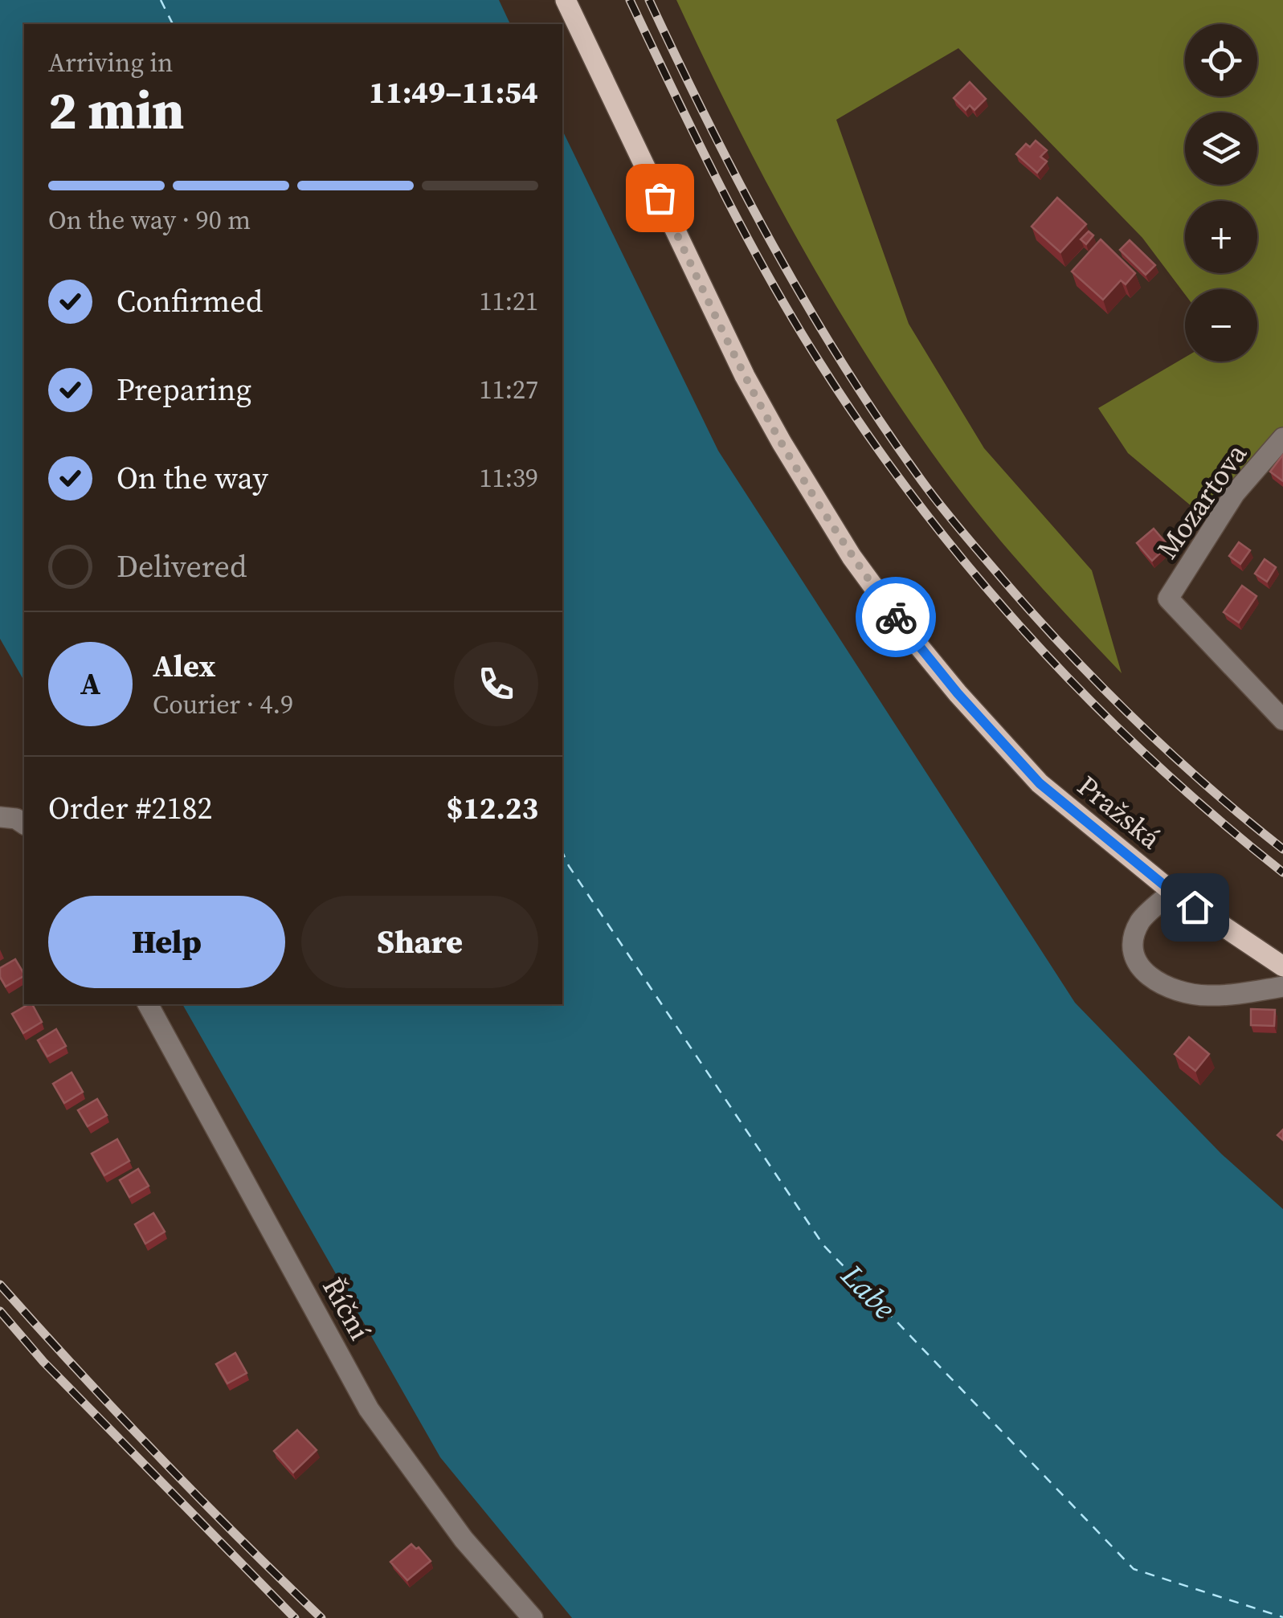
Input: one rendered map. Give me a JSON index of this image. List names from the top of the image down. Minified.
{"streets":{"main road":["Pražská"],"street":["Mozartova","Říční"]},"water":["Labe"],"page":{"map_buttons":["+","−"],"heading":["2 min","Arriving in","11:49–11:54"],"panel":["Alex","Courier · 4.9","Order #2182","$12.23"],"bar":"On the way · 90 m","list":[["Confirmed","11:21"],["Preparing","11:27"],["On the way","11:39"],"Delivered"],"round":"A","buttons":["Help","Share"]}}
